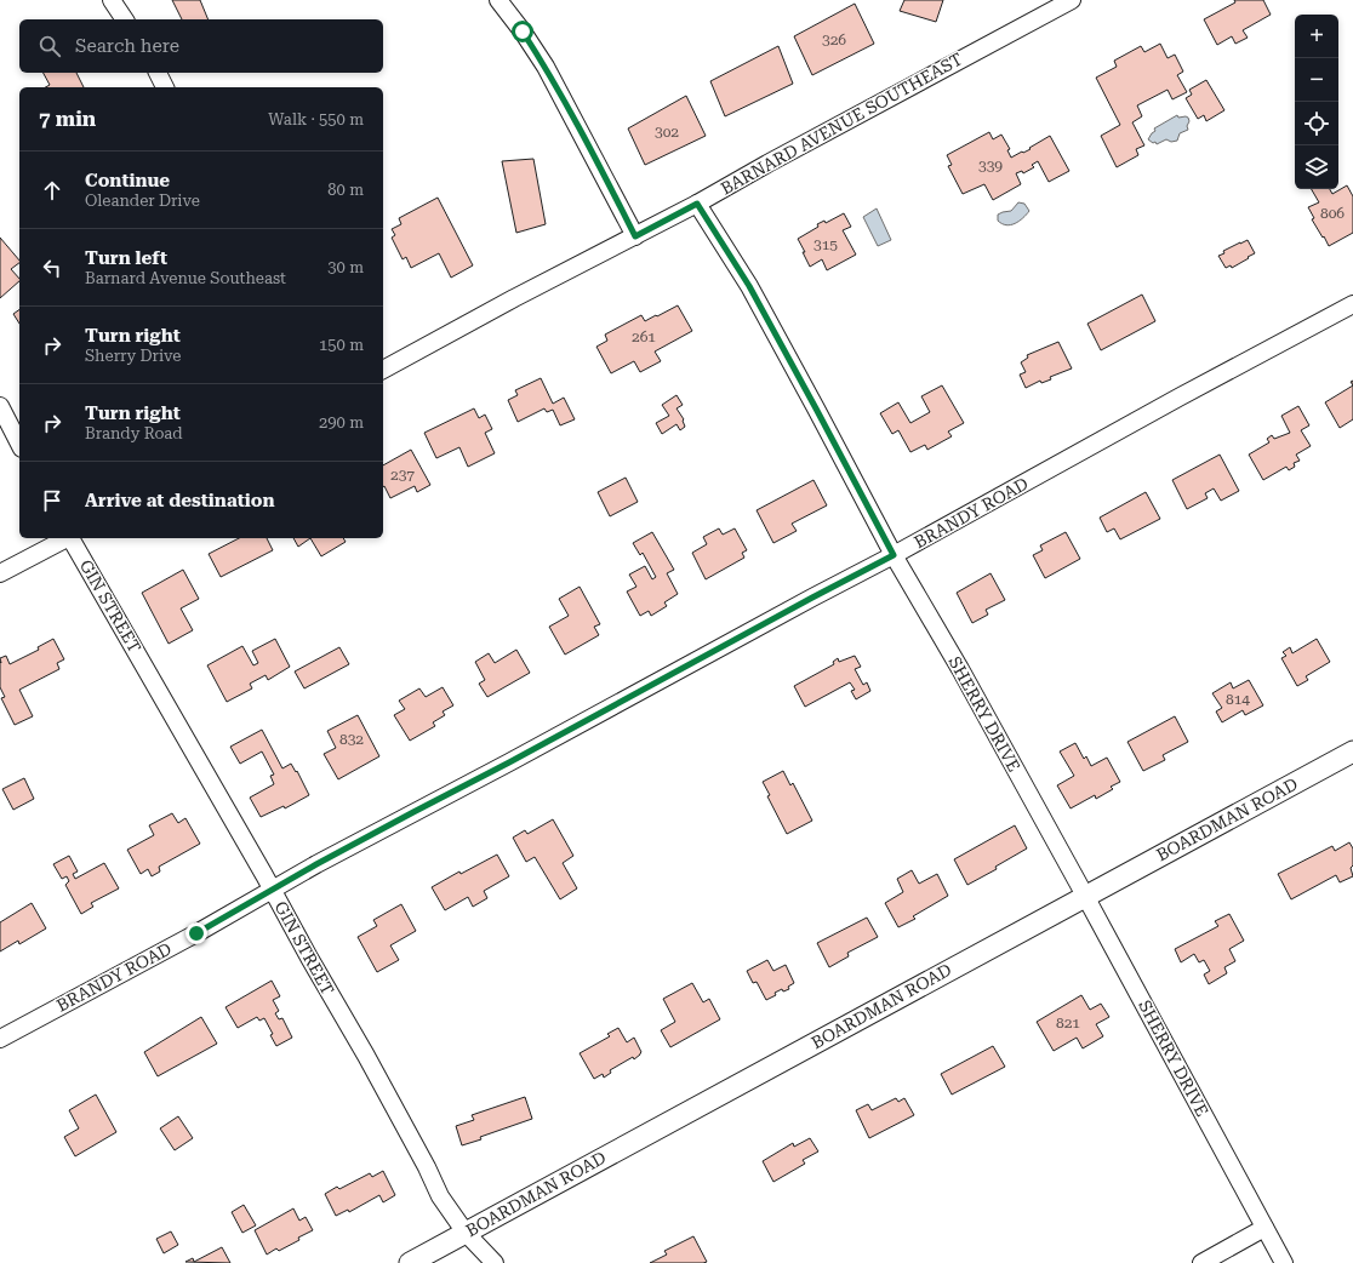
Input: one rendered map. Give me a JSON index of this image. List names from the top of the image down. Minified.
{"streets":{"street":["BARNARD AVENUE SOUTHEAST","BRANDY ROAD","GIN STREET","SHERRY DRIVE","BOARDMAN ROAD"]},"crossings":[["BARNARD AVENUE SOUTHEAST","SHERRY DRIVE"],["BRANDY ROAD","GIN STREET"],["BRANDY ROAD","SHERRY DRIVE"],["GIN STREET","BOARDMAN ROAD"],["SHERRY DRIVE","BOARDMAN ROAD"]],"house_numbers":["326","302","339","806","315","261","237","814","832","821"],"page":{"map_buttons":["+","−"],"search":"Search here","heading":["7 min","Walk · 550 m"],"list":[["Continue","Oleander Drive","80 m"],["Turn left","Barnard Avenue Southeast","30 m"],["Turn right","Sherry Drive","150 m"],["Turn right","Brandy Road","290 m"],"Arrive at destination"]}}
